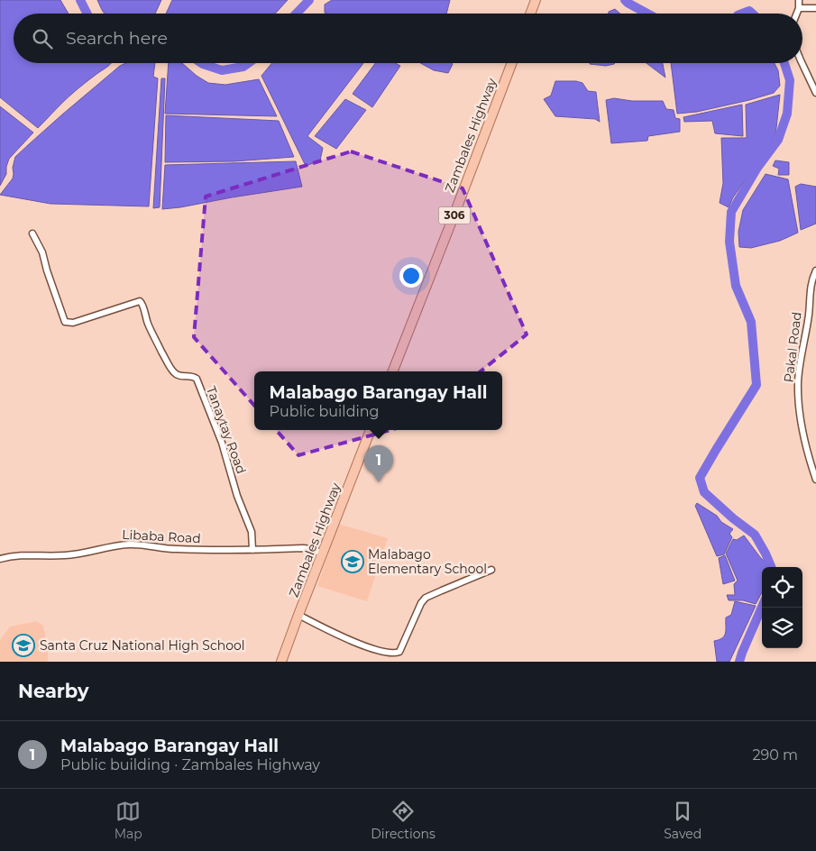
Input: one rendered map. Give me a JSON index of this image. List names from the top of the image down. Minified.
{"streets":{"main road":["Zambales Highway","306"],"street":["Pakal Road","Tanaytay Road","Libaba Road"]},"crossings":[["Zambales Highway","Libaba Road"],["Tanaytay Road","Libaba Road"]],"places":{"school or university":["Malabago Elementary School","Santa Cruz National High School"]},"page":{"search":"Search here","popup":["Malabago Barangay Hall","Public building"],"pins":"1","heading":"Nearby","list":[{"mark":"1","name":"Malabago Barangay Hall","note":"Public building · Zambales Highway","value":"290 m"}],"nav":["Map","Directions","Saved"]}}
